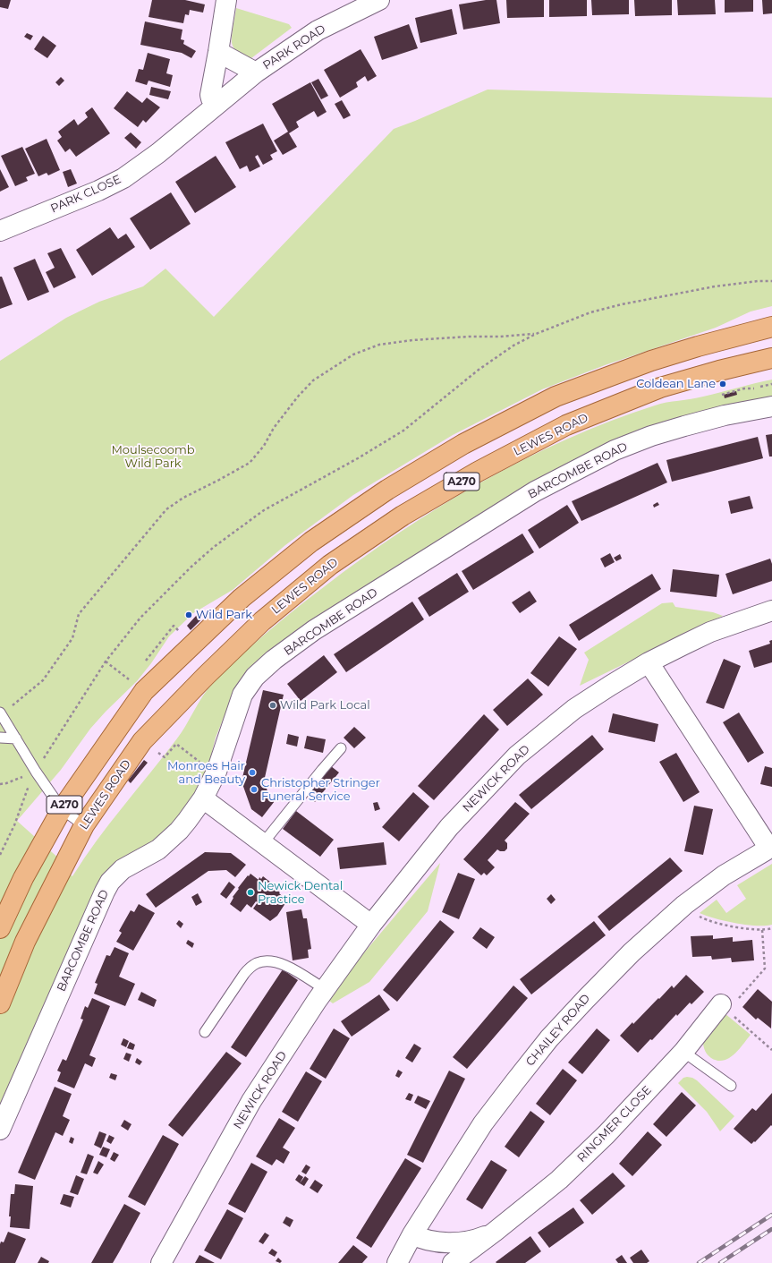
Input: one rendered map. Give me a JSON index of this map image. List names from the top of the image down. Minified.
{"streets":{"main road":["LEWES ROAD","A270"],"street":["PARK ROAD","PARK CLOSE","BARCOMBE ROAD","NEWICK ROAD","CHAILEY ROAD","RINGMER CLOSE"]},"crossings":[["PARK ROAD","PARK CLOSE"],["CHAILEY ROAD","RINGMER CLOSE"]],"parks":["Moulsecoomb Wild Park"],"places":["Coldean Lane","Wild Park","Wild Park Local","Monroes Hair and Beauty","Christopher Stringer Funeral Service","Newick Dental Practice"]}
